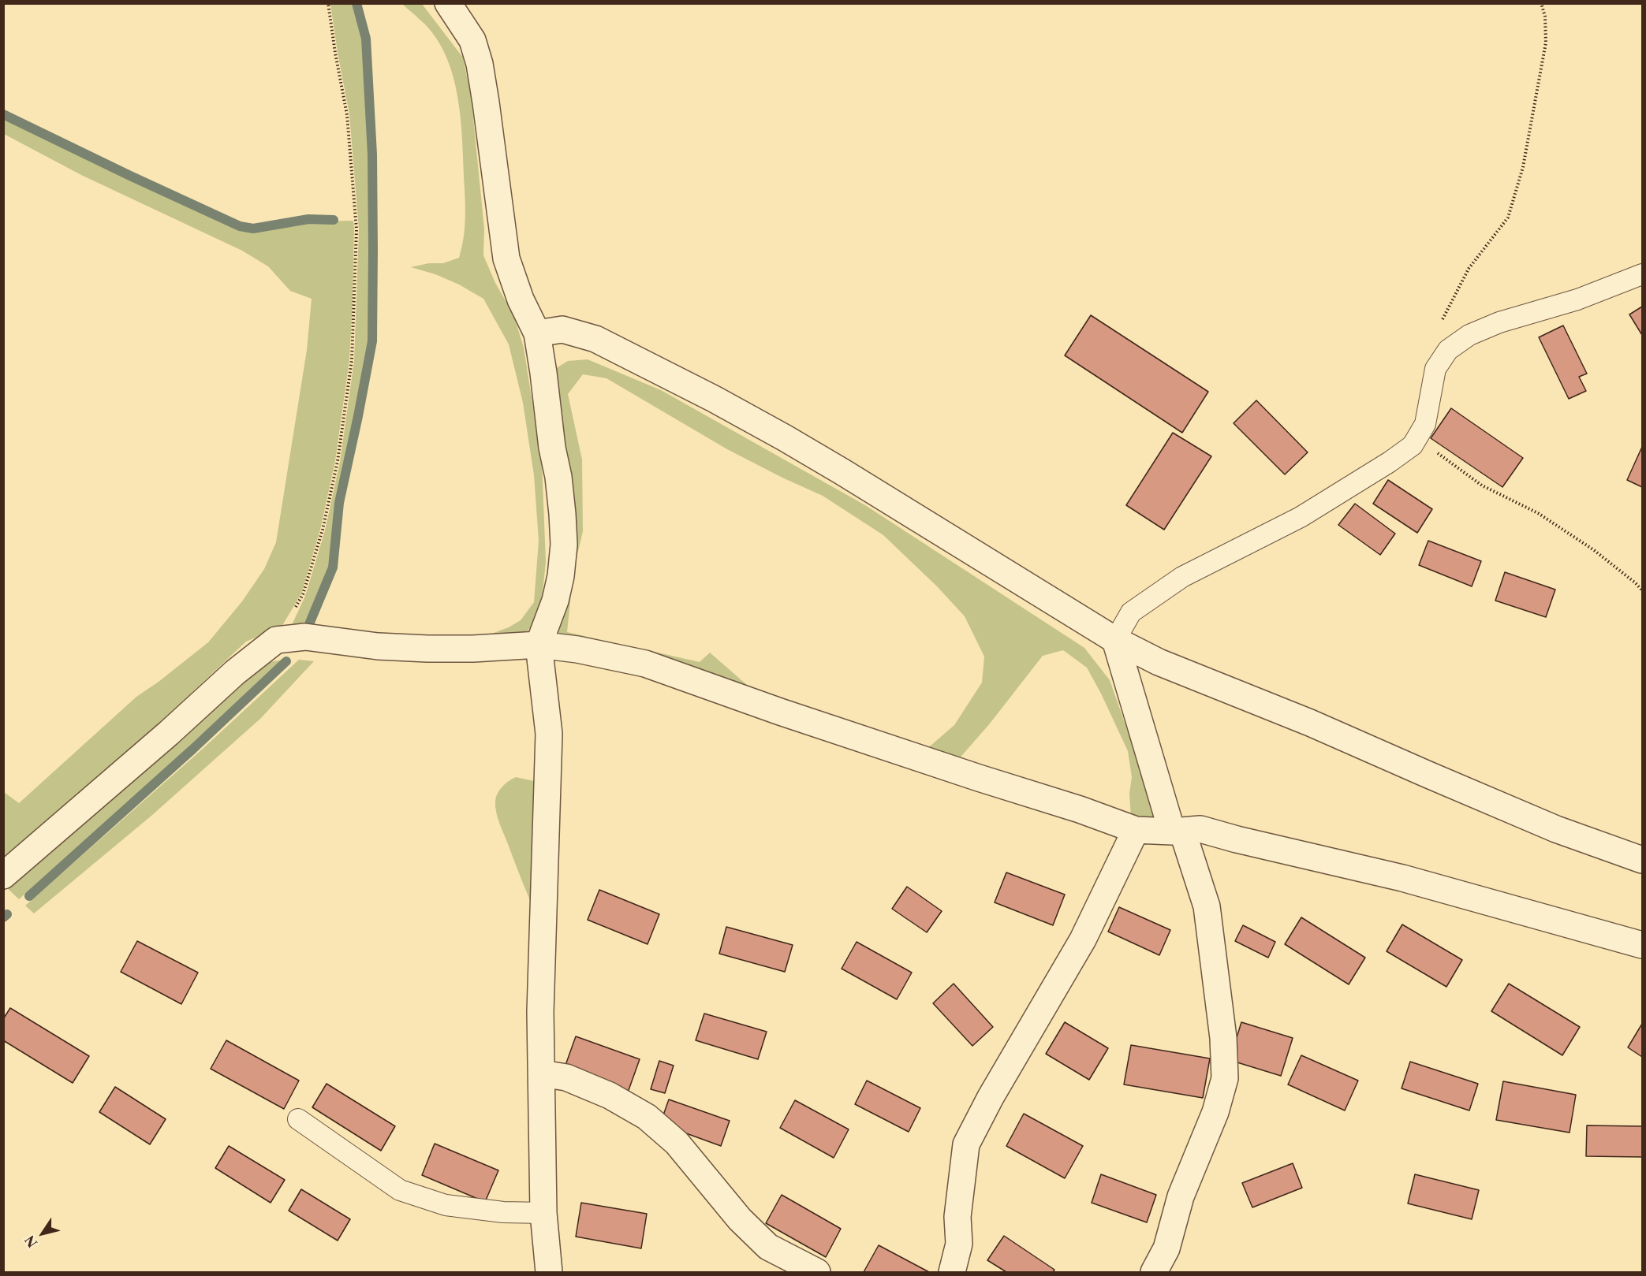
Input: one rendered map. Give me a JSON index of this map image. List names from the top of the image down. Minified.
{"north":"bottom left"}
